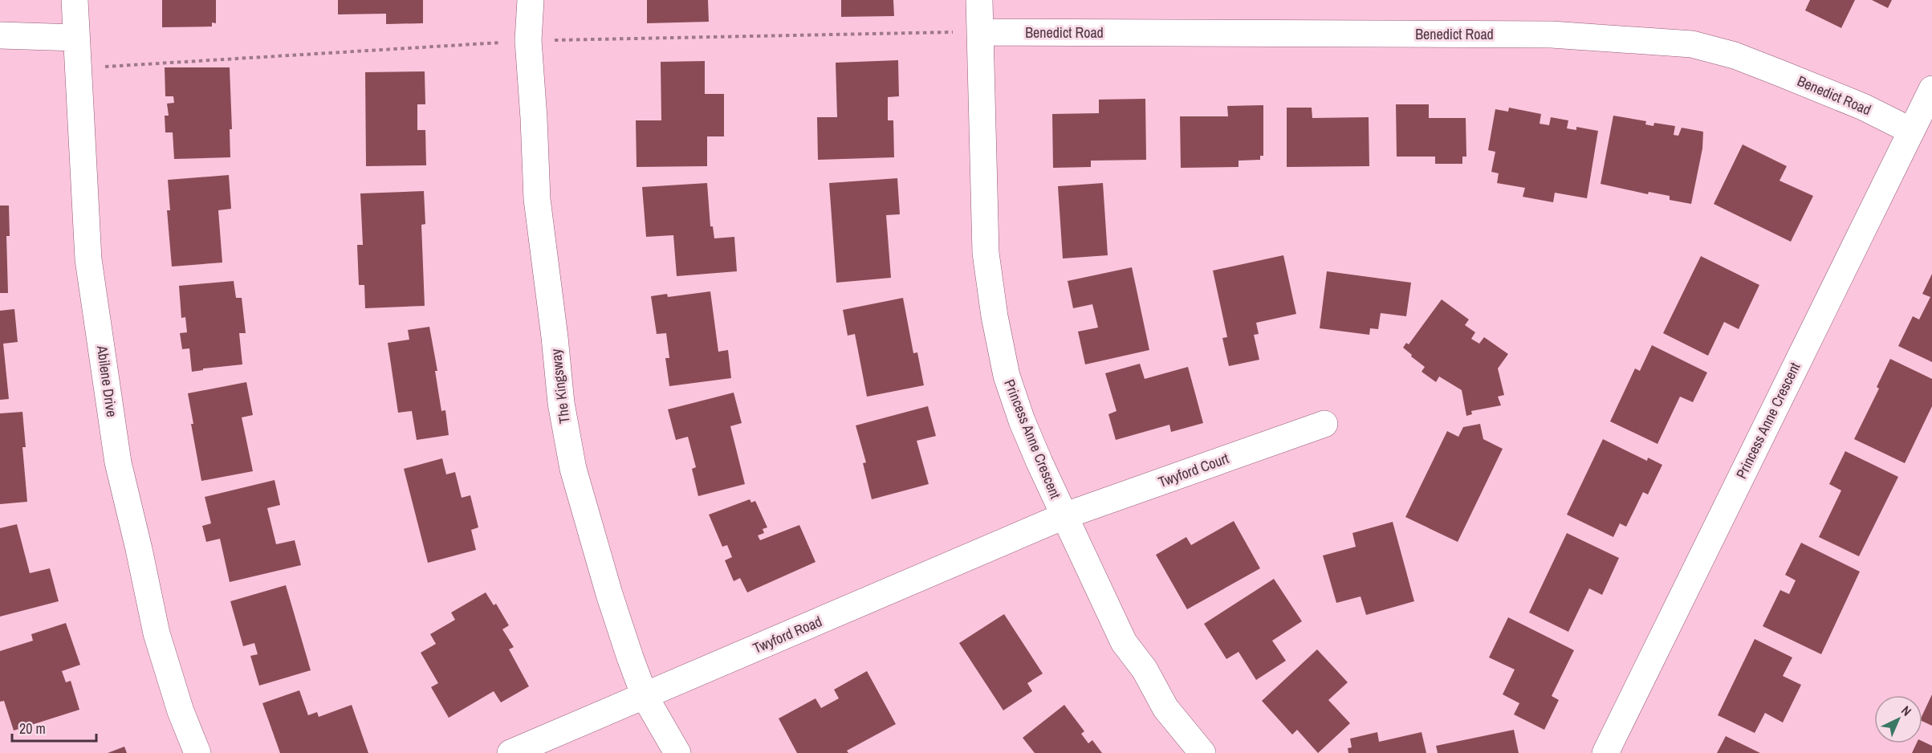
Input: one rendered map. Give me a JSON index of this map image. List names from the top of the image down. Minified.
{"streets":{"street":["Benedict Road","Abilene Drive","The Kingsway","Princess Anne Crescent","Twyford Court","Twyford Road"]},"crossings":[["Benedict Road","Princess Anne Crescent"],["The Kingsway","Twyford Road"],["Princess Anne Crescent","Twyford Court"],["Princess Anne Crescent","Twyford Road"],["Twyford Court","Twyford Road"]],"scale_bar":"20 m","north":"top right"}
